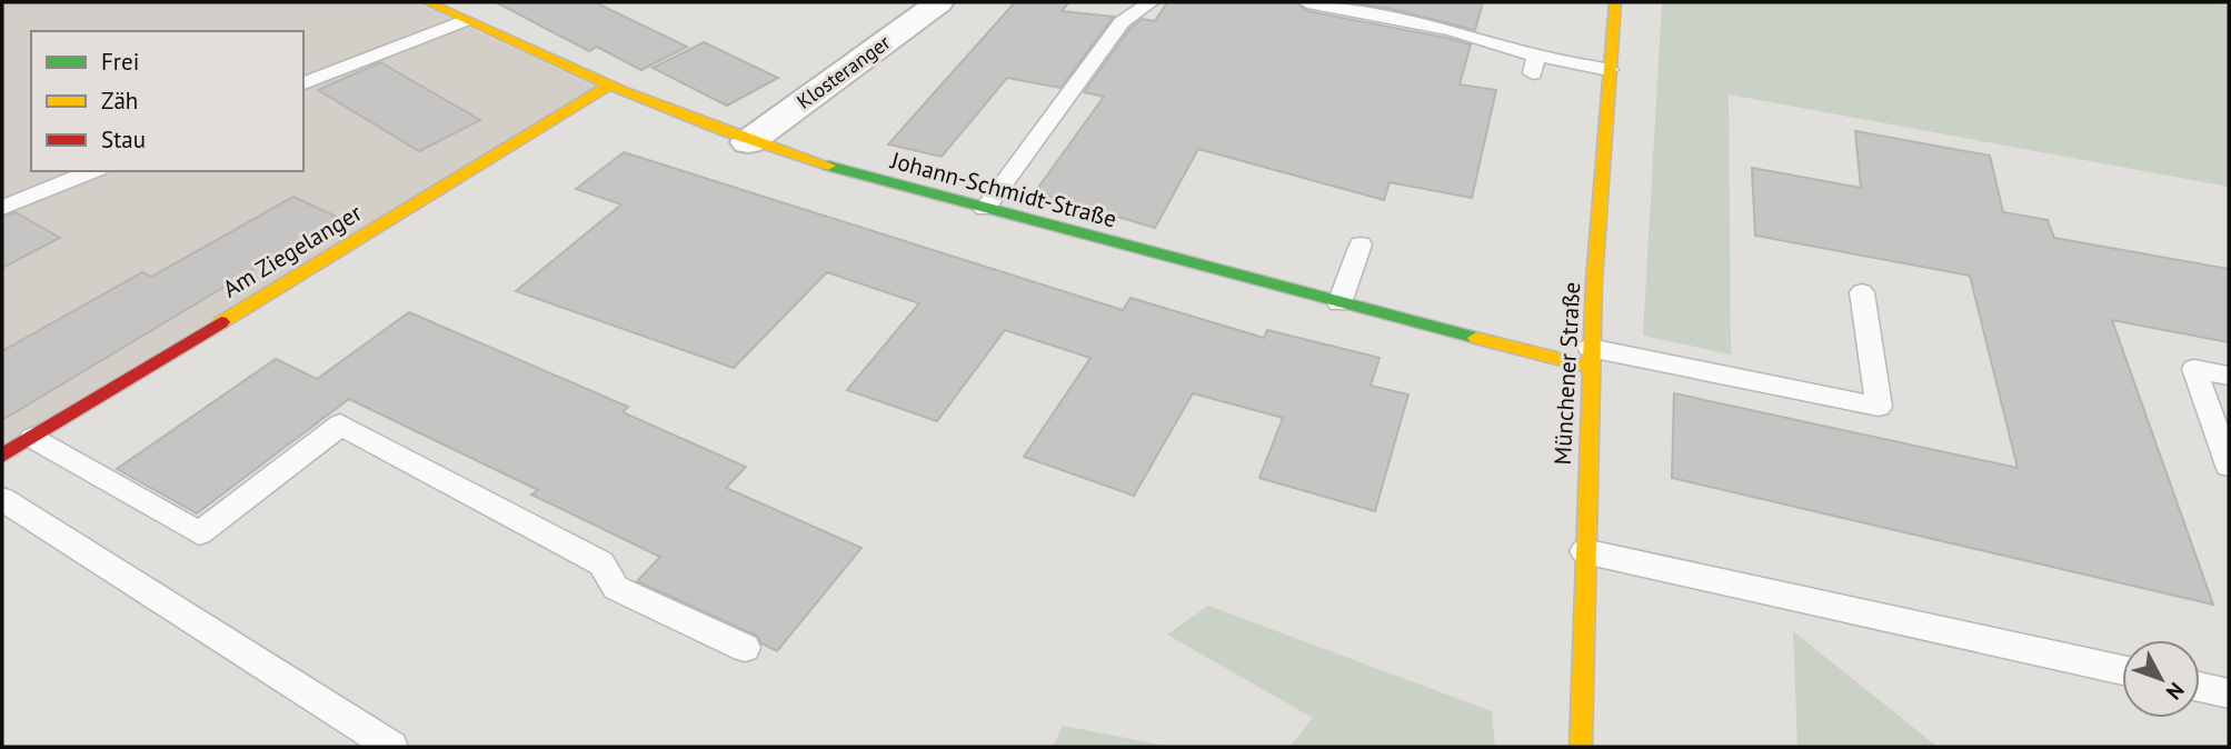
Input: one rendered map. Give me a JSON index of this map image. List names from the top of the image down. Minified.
{"streets":{"street":["Klosteranger","Johann-Schmidt-Straße","Am Ziegelanger","Münchener Straße"]},"crossings":[["Klosteranger","Johann-Schmidt-Straße"],["Johann-Schmidt-Straße","Am Ziegelanger"],["Johann-Schmidt-Straße","Münchener Straße"]],"legend":["Frei","Zäh","Stau"],"north":"bottom right"}
